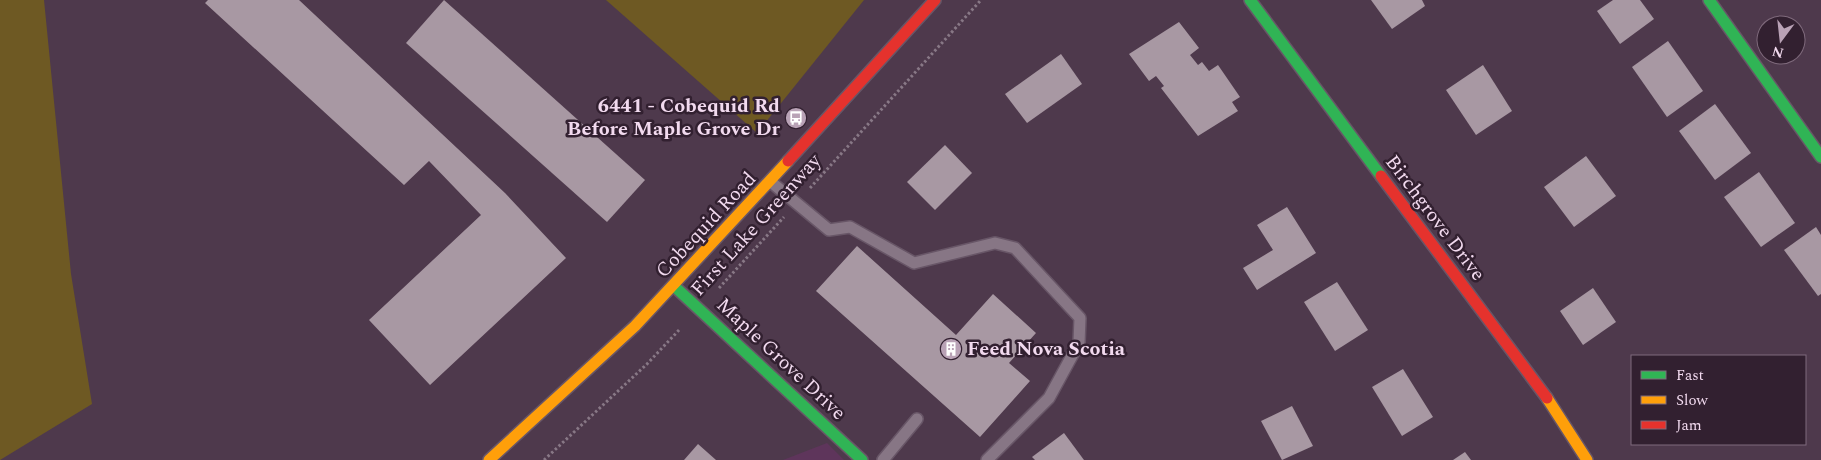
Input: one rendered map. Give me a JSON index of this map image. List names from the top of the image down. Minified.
{"streets":{"street":["Birchgrove Drive","Cobequid Road","Maple Grove Drive"],"path":["First Lake Greenway"]},"crossings":[["Cobequid Road","Maple Grove Drive"],["First Lake Greenway","Maple Grove Drive"]],"places":{"bus stop":["6441 - Cobequid Rd Before Maple Grove Dr"],"building":["Feed Nova Scotia"]},"legend":["Fast","Slow","Jam"],"north":"bottom"}
